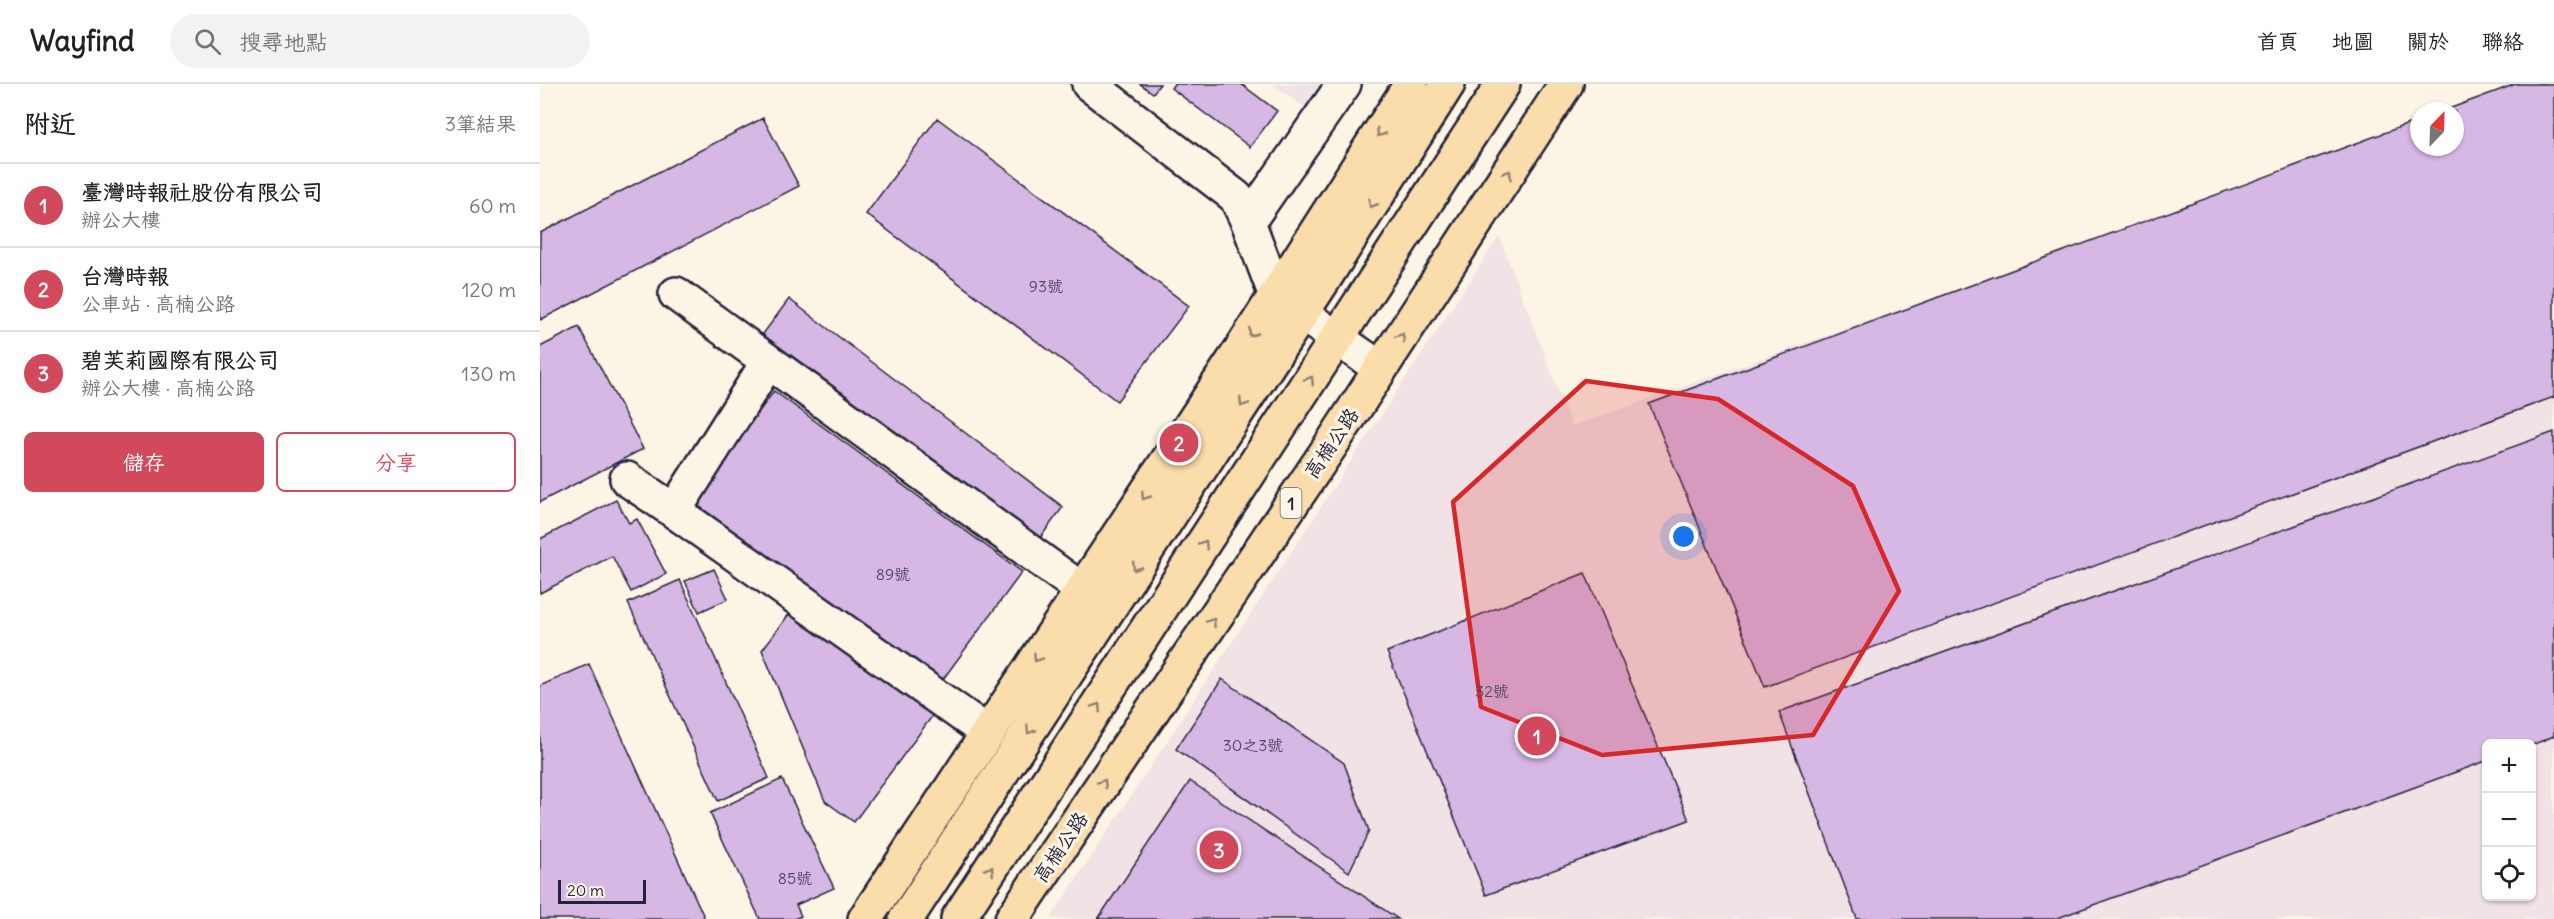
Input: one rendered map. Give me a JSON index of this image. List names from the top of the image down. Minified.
{"streets":{"main road":["高楠公路","1"]},"house_numbers":["93號","89號","32號","30之3號","85號"],"scale_bar":"20 m","north":"top right","page":{"header":"Wayfind","search":"搜尋地點","nav":["首頁","地圖","關於","聯絡"],"heading":["附近","3筆結果"],"list":[{"mark":"1","name":"臺灣時報社股份有限公司","note":"辦公大樓","value":"60 m"},{"mark":"2","name":"台灣時報","note":"公車站 · 高楠公路","value":"120 m"},{"mark":"3","name":"碧芙莉國際有限公司","note":"辦公大樓 · 高楠公路","value":"130 m"}],"buttons":["儲存","分享"],"pins":["2","1","3"],"map_buttons":["+","−"],"scale":"20 m"}}
